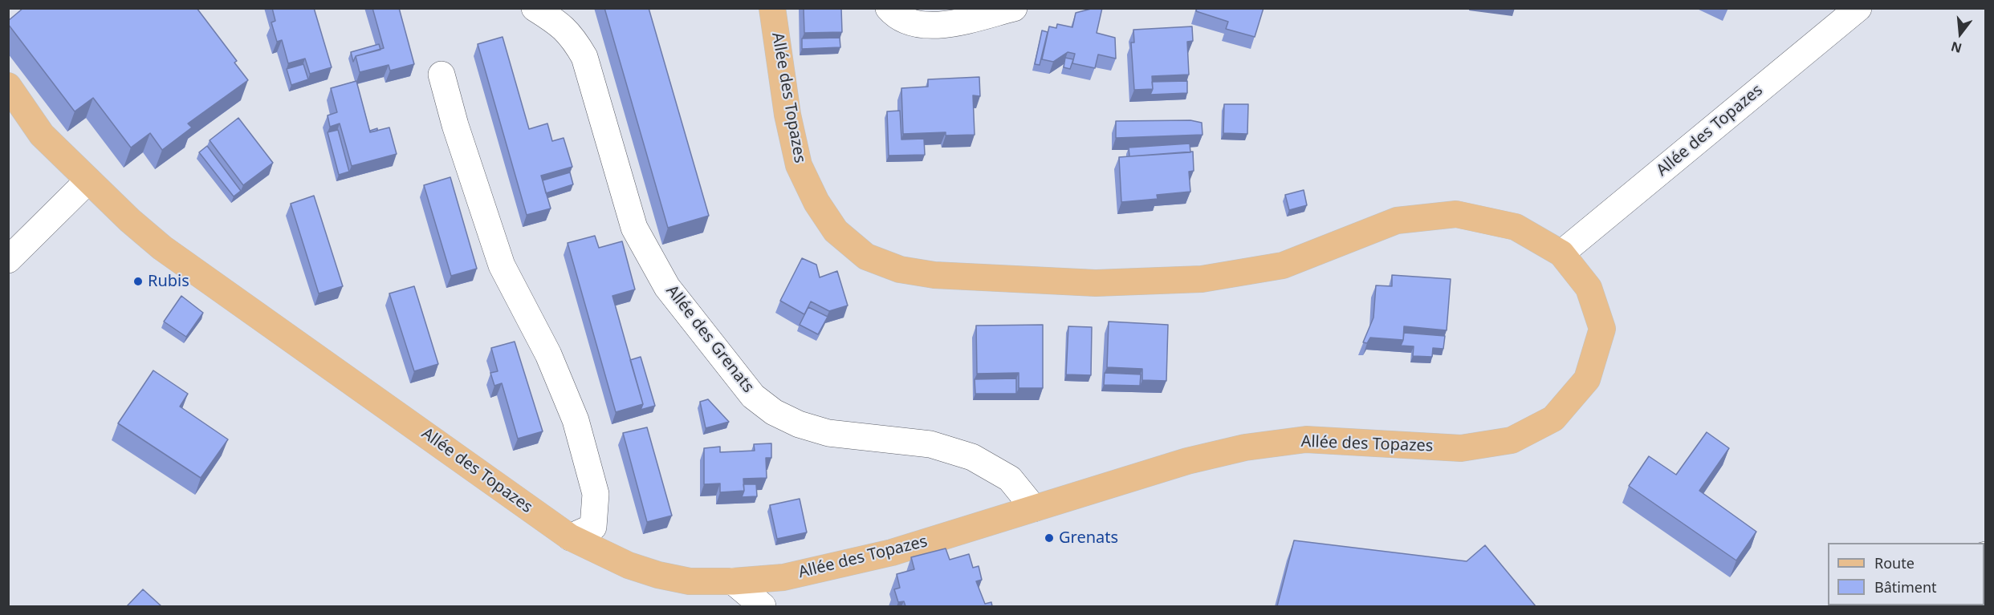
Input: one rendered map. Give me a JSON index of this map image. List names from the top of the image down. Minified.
{"streets":{"main road":["Allée des Topazes"],"street":["Allée des Grenats"]},"crossings":[["Allée des Topazes","Allée des Grenats"]],"places":["Rubis","Grenats"],"legend":["Route","Bâtiment"],"north":"bottom"}
